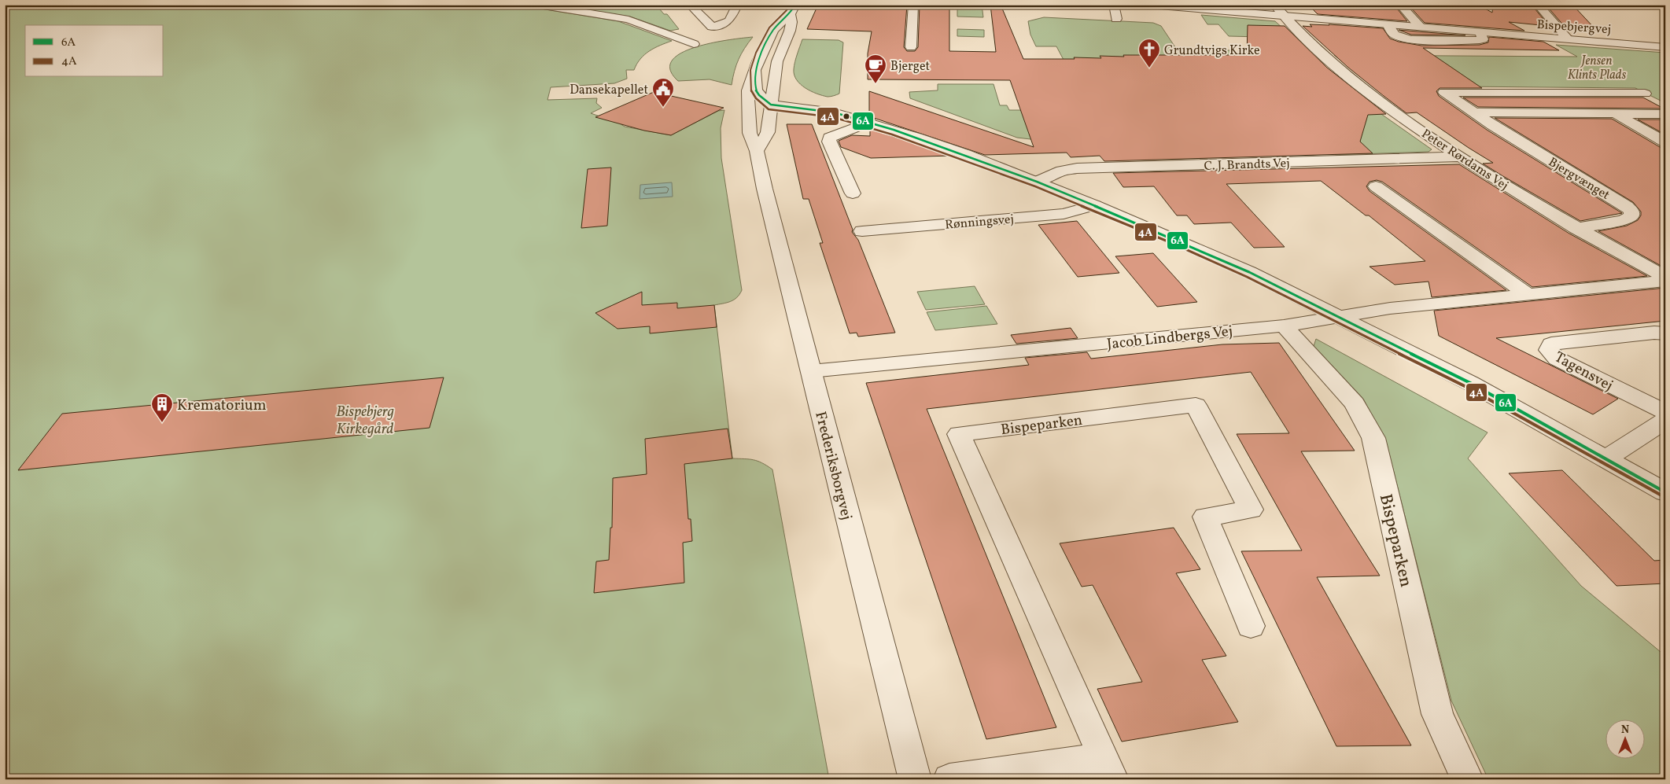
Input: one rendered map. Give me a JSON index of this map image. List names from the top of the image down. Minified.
{"streets":{"street":["Bispebjergvej","Peter Rørdams Vej","C. J. Brandts Vej","Bjergvænget","Rønningsvej","Jacob Lindbergs Vej","Tagensvej","Bispeparken","Frederiksborgvej"]},"crossings":[["Bispebjergvej","Peter Rørdams Vej"],["Peter Rørdams Vej","C. J. Brandts Vej"],["Peter Rørdams Vej","Bjergvænget"],["Jacob Lindbergs Vej","Bispeparken"],["Jacob Lindbergs Vej","Frederiksborgvej"]],"parks":["Jensen Klints Plads","Bispebjerg Kirkegård"],"places":{"church":["Grundtvigs Kirke"],"cafe":["Bjerget"],"public building":["Dansekapellet"],"building":["Krematorium"]},"lines":["transit line 6A","transit line 4A"],"legend":["6A","4A"],"north":"top"}
